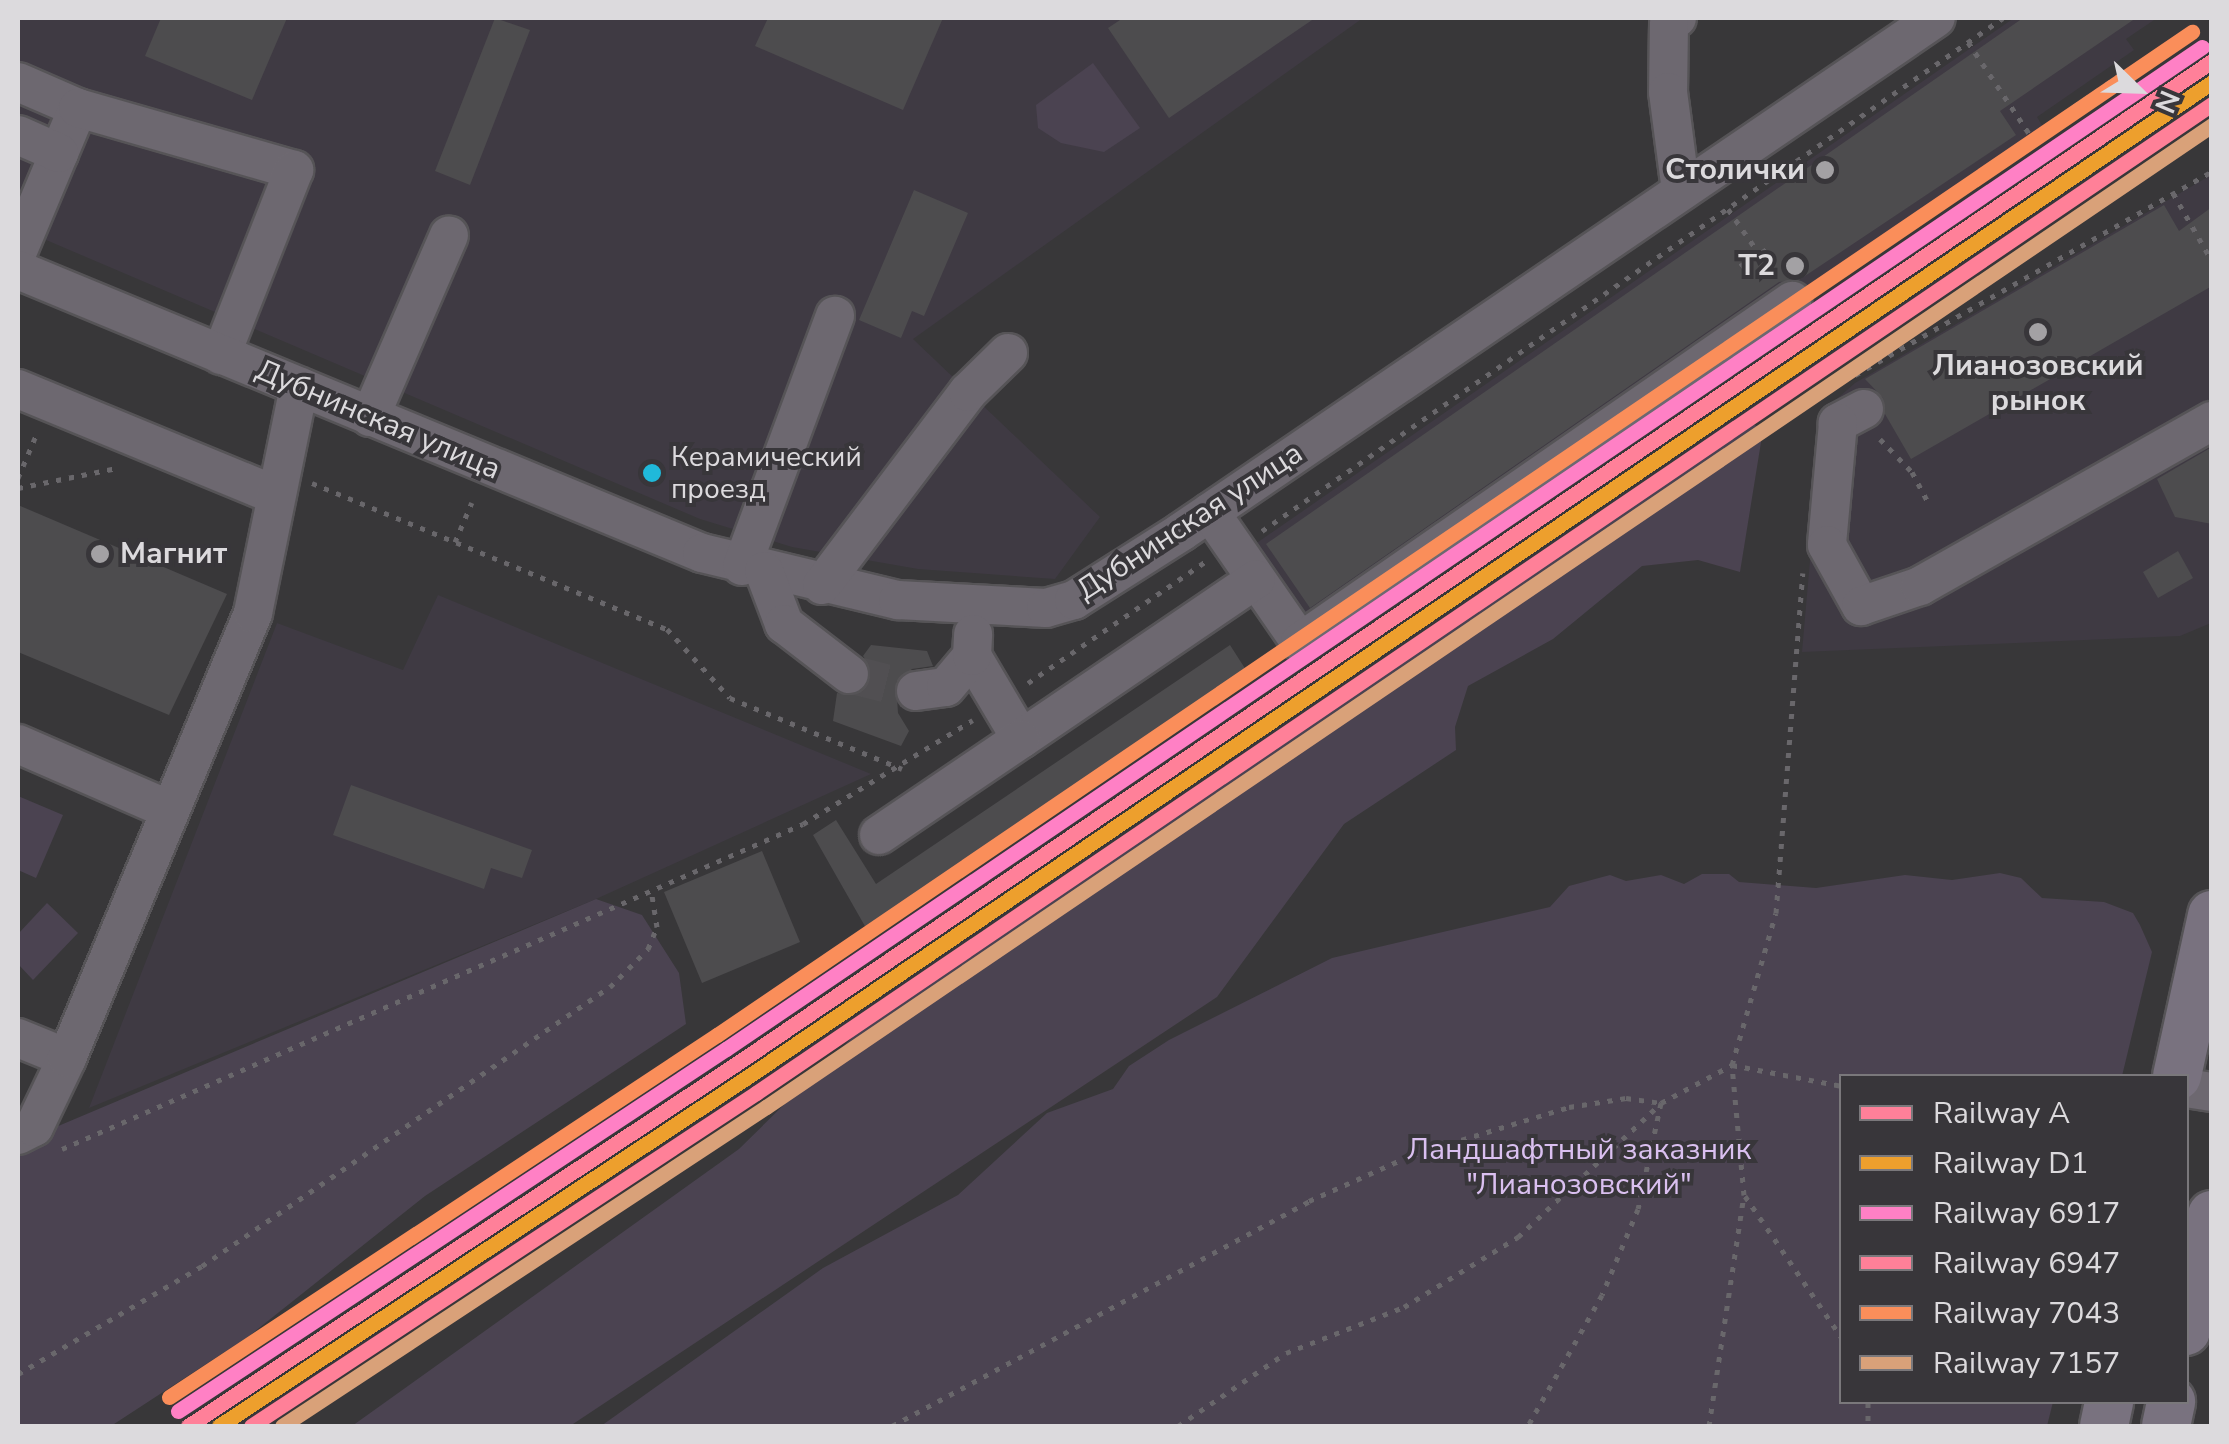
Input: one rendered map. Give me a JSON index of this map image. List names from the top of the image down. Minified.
{"streets":{"street":["Дубнинская улица"]},"parks":["Ландшафтный заказник \"Лианозовский\""],"places":["Столички","T2","Лианозовский рынок","Керамический проезд","Магнит"],"lines":["rail line 7043","rail line 6917","rail line A","rail line D1","rail line 6947","rail line 7157"],"legend":["Railway A","Railway D1","Railway 6917","Railway 6947","Railway 7043","Railway 7157"],"north":"bottom right"}
